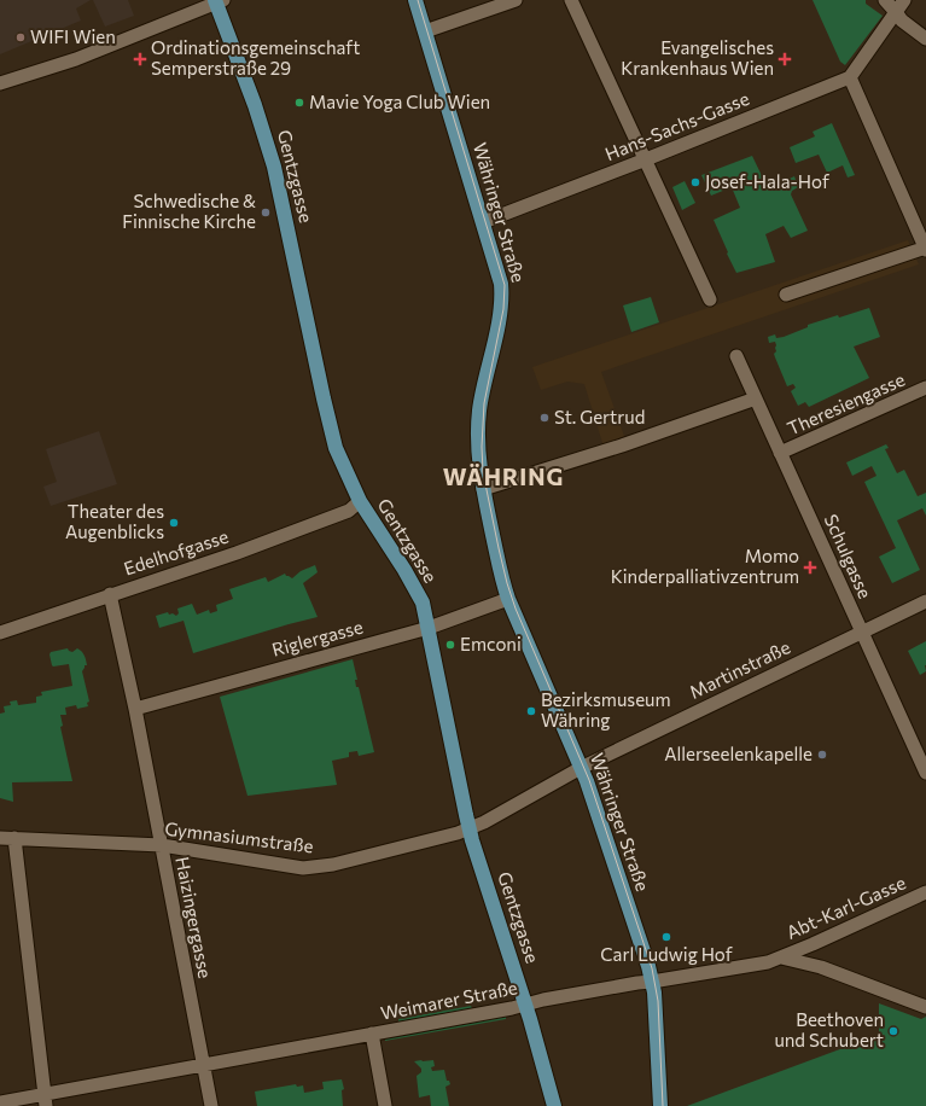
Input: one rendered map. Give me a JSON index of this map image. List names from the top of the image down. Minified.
{"streets":{"main road":["Gentzgasse","Währinger Straße"],"street":["Hans-Sachs-Gasse","Theresiengasse","Edelhofgasse","Schulgasse","Riglergasse","Martinstraße","Gymnasiumstraße","Abt-Karl-Gasse","Haizingergasse","Weimarer Straße"]},"crossings":[["Hans-Sachs-Gasse","Währinger Straße"],["Gentzgasse","Edelhofgasse"],["Gentzgasse","Riglergasse"],["Gentzgasse","Martinstraße"],["Gentzgasse","Gymnasiumstraße"],["Gentzgasse","Weimarer Straße"],["Währinger Straße","Riglergasse"],["Währinger Straße","Martinstraße"],["Währinger Straße","Weimarer Straße"],["Theresiengasse","Schulgasse"],["Edelhofgasse","Haizingergasse"],["Schulgasse","Martinstraße"],["Riglergasse","Haizingergasse"],["Martinstraße","Gymnasiumstraße"],["Gymnasiumstraße","Haizingergasse"],["Abt-Karl-Gasse","Weimarer Straße"],["Haizingergasse","Weimarer Straße"]],"districts":["WÄHRING"],"places":{"other":["WIFI Wien","Mavie Yoga Club Wien","Josef-Hala-Hof","Schwedische & Finnische Kirche","St. Gertrud","Theater des Augenblicks","Emconi","Bezirksmuseum Währing","Allerseelenkapelle","Carl Ludwig Hof","Beethoven und Schubert"],"health":["Ordinationsgemeinschaft Semperstraße 29","Evangelisches Krankenhaus Wien","Momo Kinderpalliativzentrum"]}}
